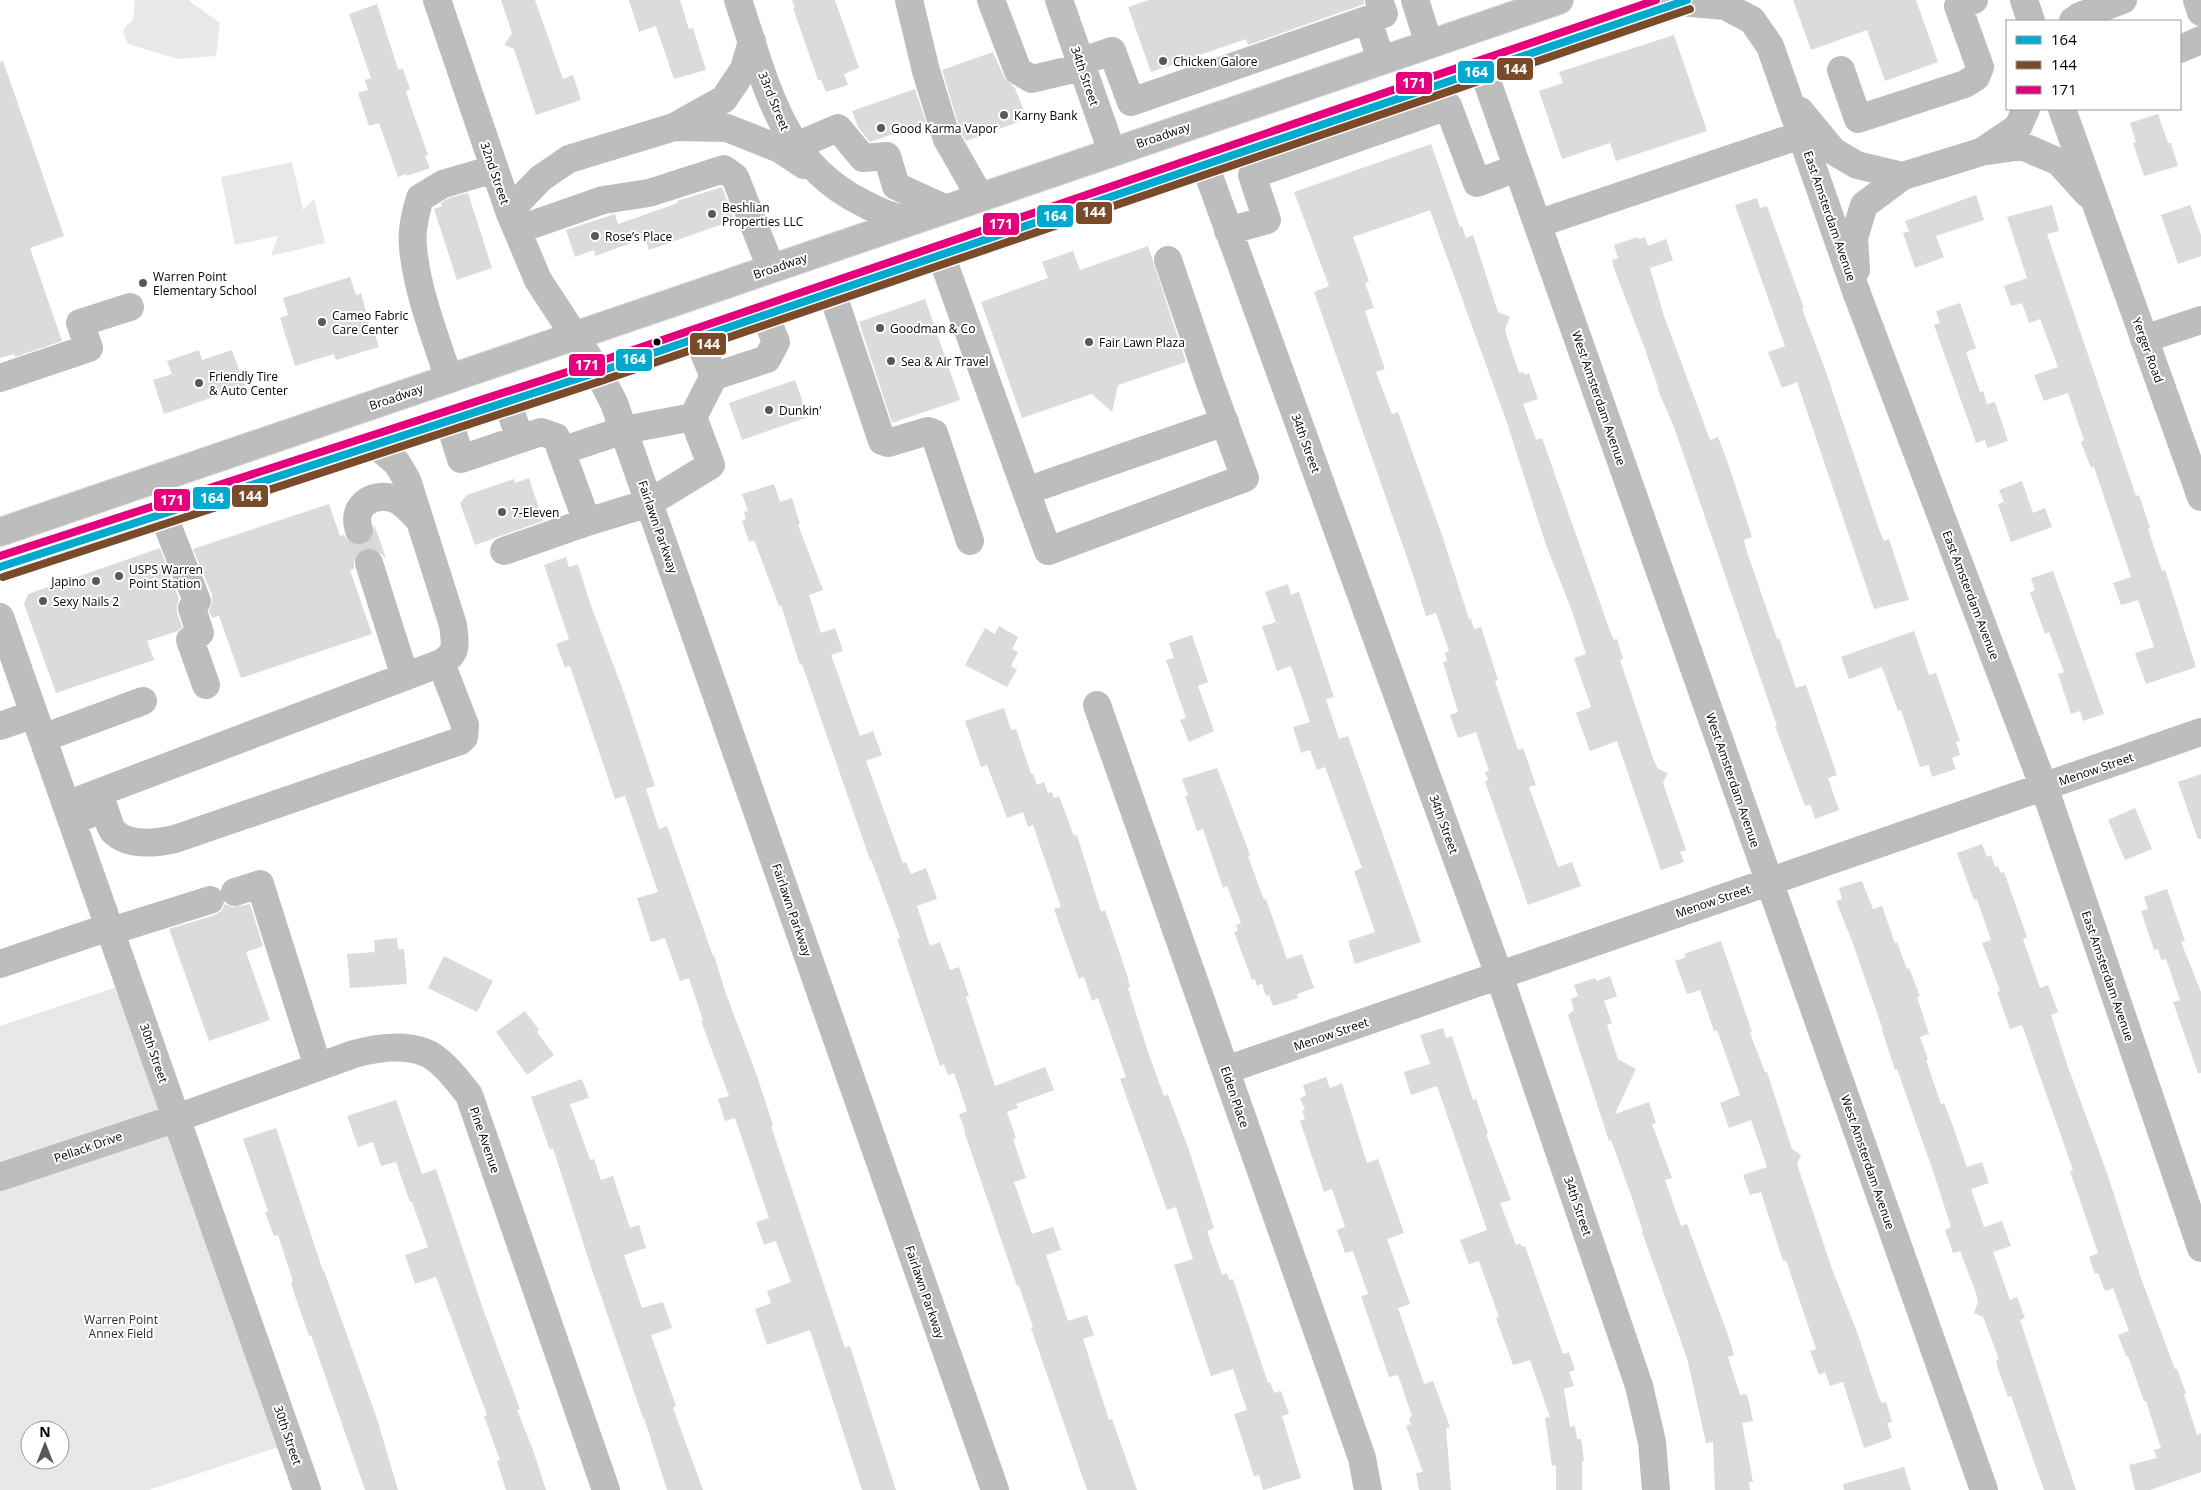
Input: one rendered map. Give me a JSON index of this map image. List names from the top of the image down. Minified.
{"streets":{"street":["34th Street","33rd Street","Broadway","32nd Street","East Amsterdam Avenue","Yerger Road","West Amsterdam Avenue","Fairlawn Parkway","Menow Street","30th Street","Elden Place","Pine Avenue","Pellack Drive"]},"crossings":[["34th Street","Broadway"],["34th Street","Menow Street"],["33rd Street","Broadway"],["Broadway","32nd Street"],["Broadway","Fairlawn Parkway"],["32nd Street","Fairlawn Parkway"],["East Amsterdam Avenue","Menow Street"],["West Amsterdam Avenue","Menow Street"],["Menow Street","Elden Place"],["30th Street","Pine Avenue"],["30th Street","Pellack Drive"],["Pine Avenue","Pellack Drive"]],"parks":["Warren Point Annex Field"],"places":["Chicken Galore","Karny Bank","Good Karma Vapor","Beshlian Properties LLC","Rose’s Place","Warren Point Elementary School","Cameo Fabric Care Center","Goodman & Co","Fair Lawn Plaza","Sea & Air Travel","Friendly Tire & Auto Center","Dunkin'","7-Eleven","USPS Warren Point Station","Japino","Sexy Nails 2"],"lines":["transit line 164","transit line 171","transit line 144"],"legend":["164","144","171"],"north":"top"}
